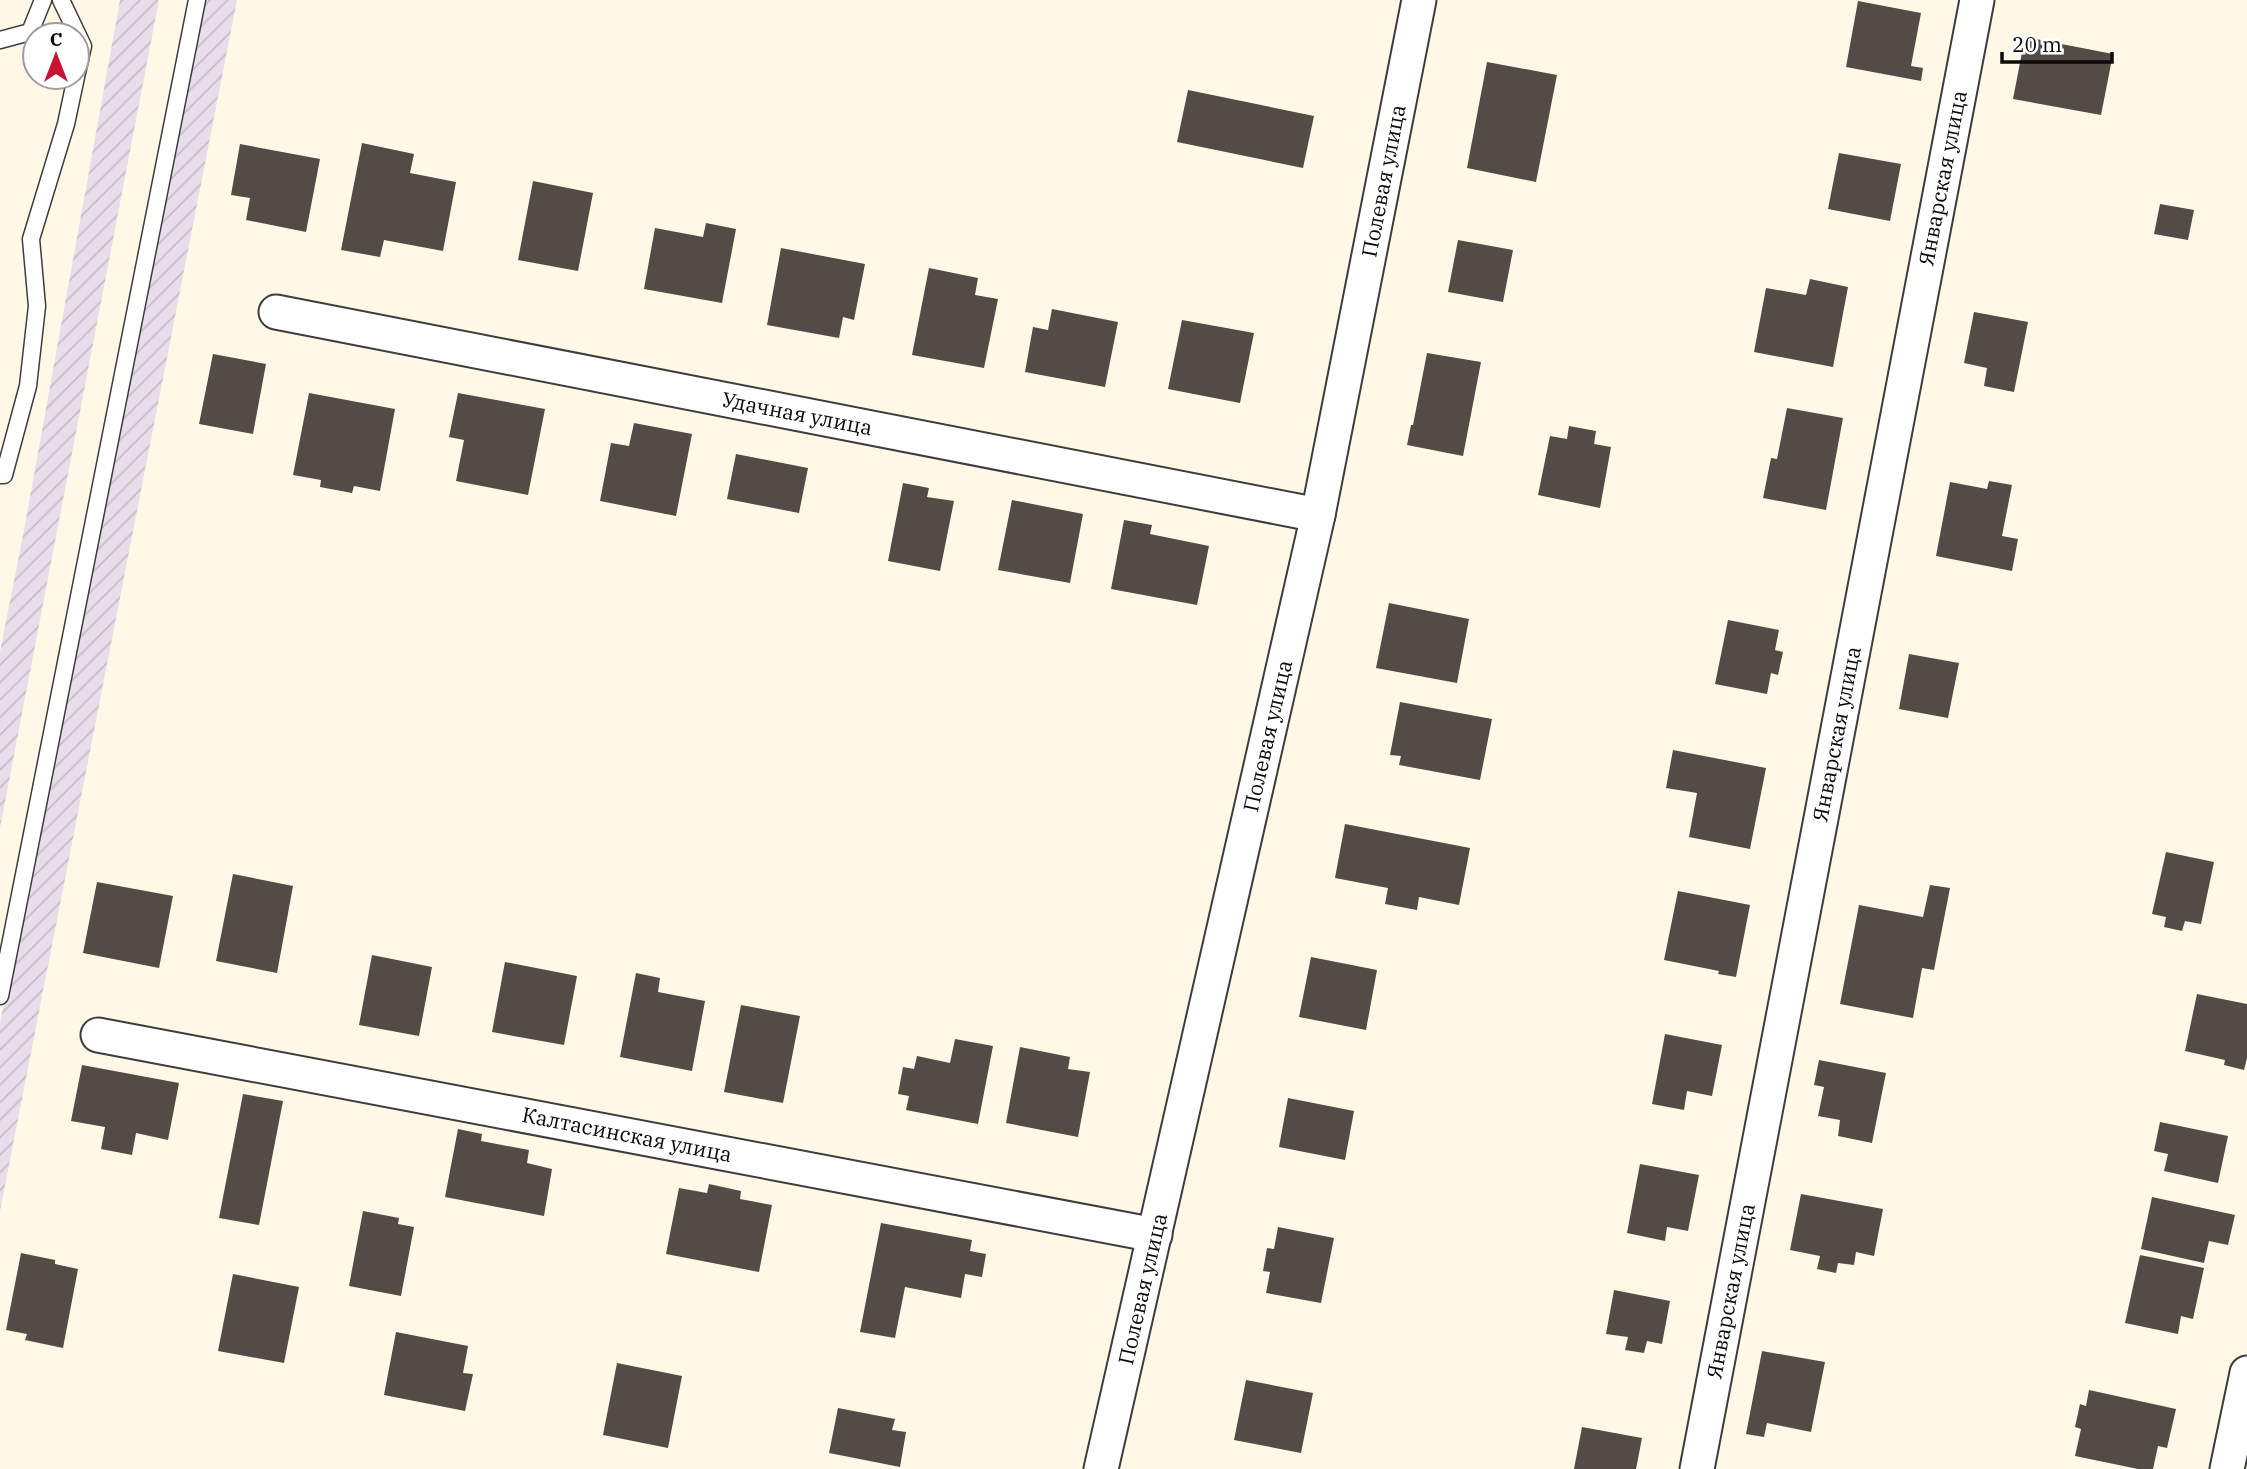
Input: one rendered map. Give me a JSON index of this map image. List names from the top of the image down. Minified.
{"streets":{"street":["Январская улица","Полевая улица","Удачная улица","Калтасинская улица"]},"crossings":[["Полевая улица","Удачная улица"],["Полевая улица","Калтасинская улица"]],"scale_bar":"20 m","north":"top"}
